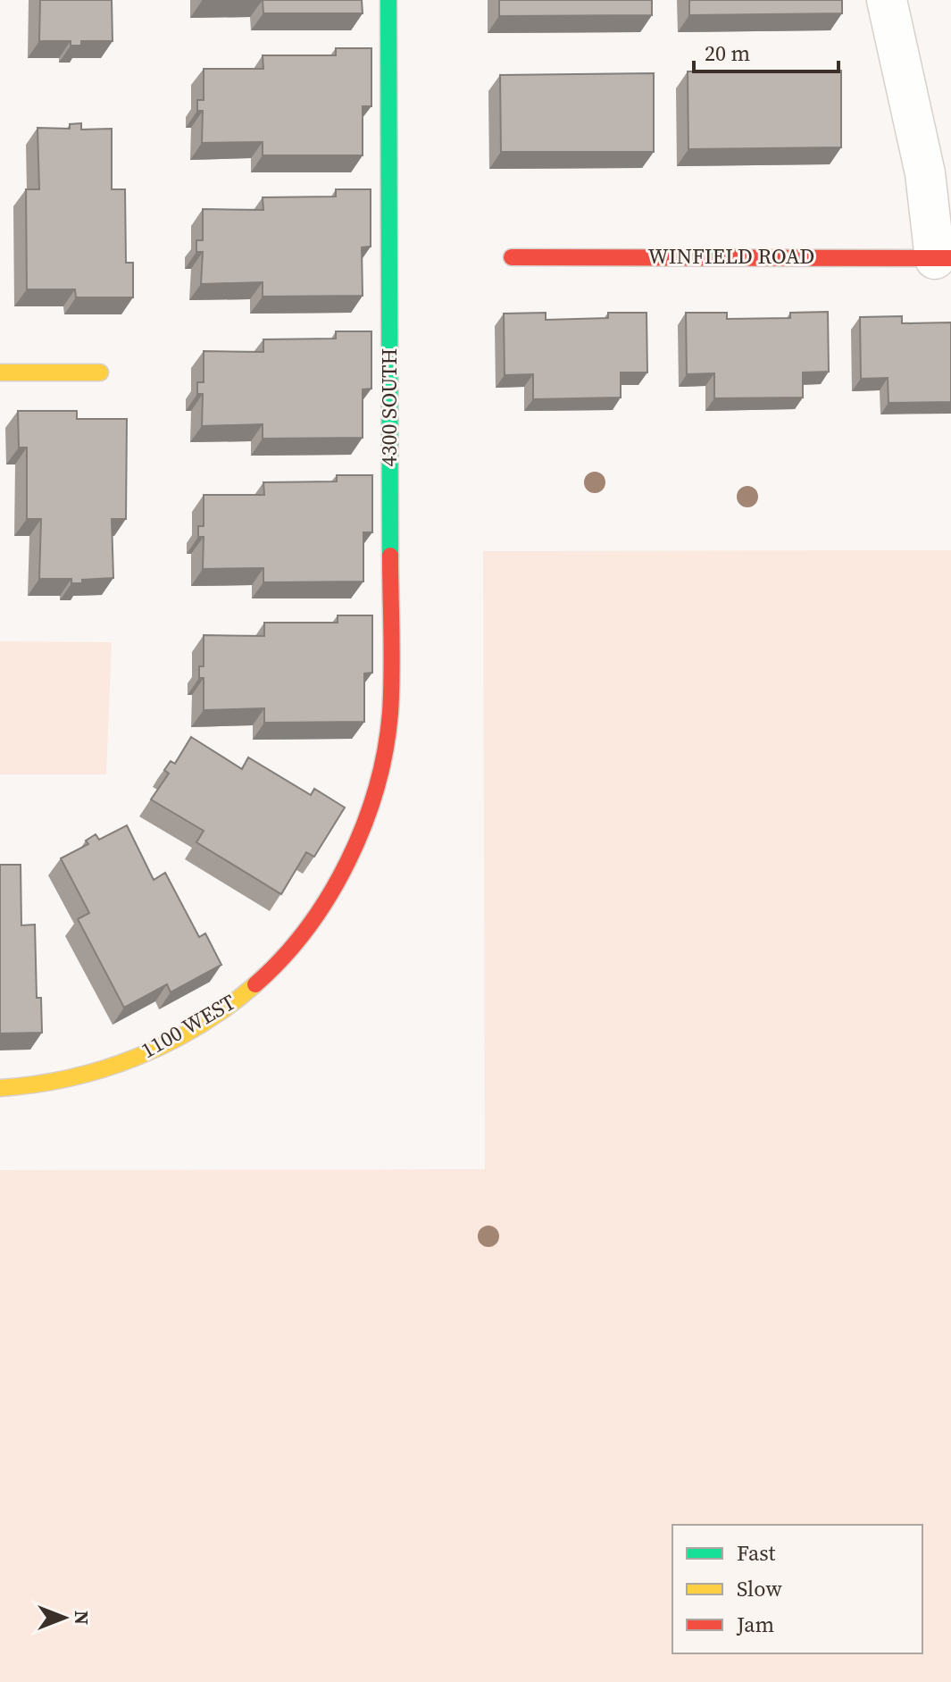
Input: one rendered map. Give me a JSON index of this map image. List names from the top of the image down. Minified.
{"streets":{"street":["WINFIELD ROAD","4300 SOUTH","1100 WEST"]},"crossings":[["4300 SOUTH","1100 WEST"]],"legend":["Fast","Slow","Jam"],"scale_bar":"20 m","north":"right"}
